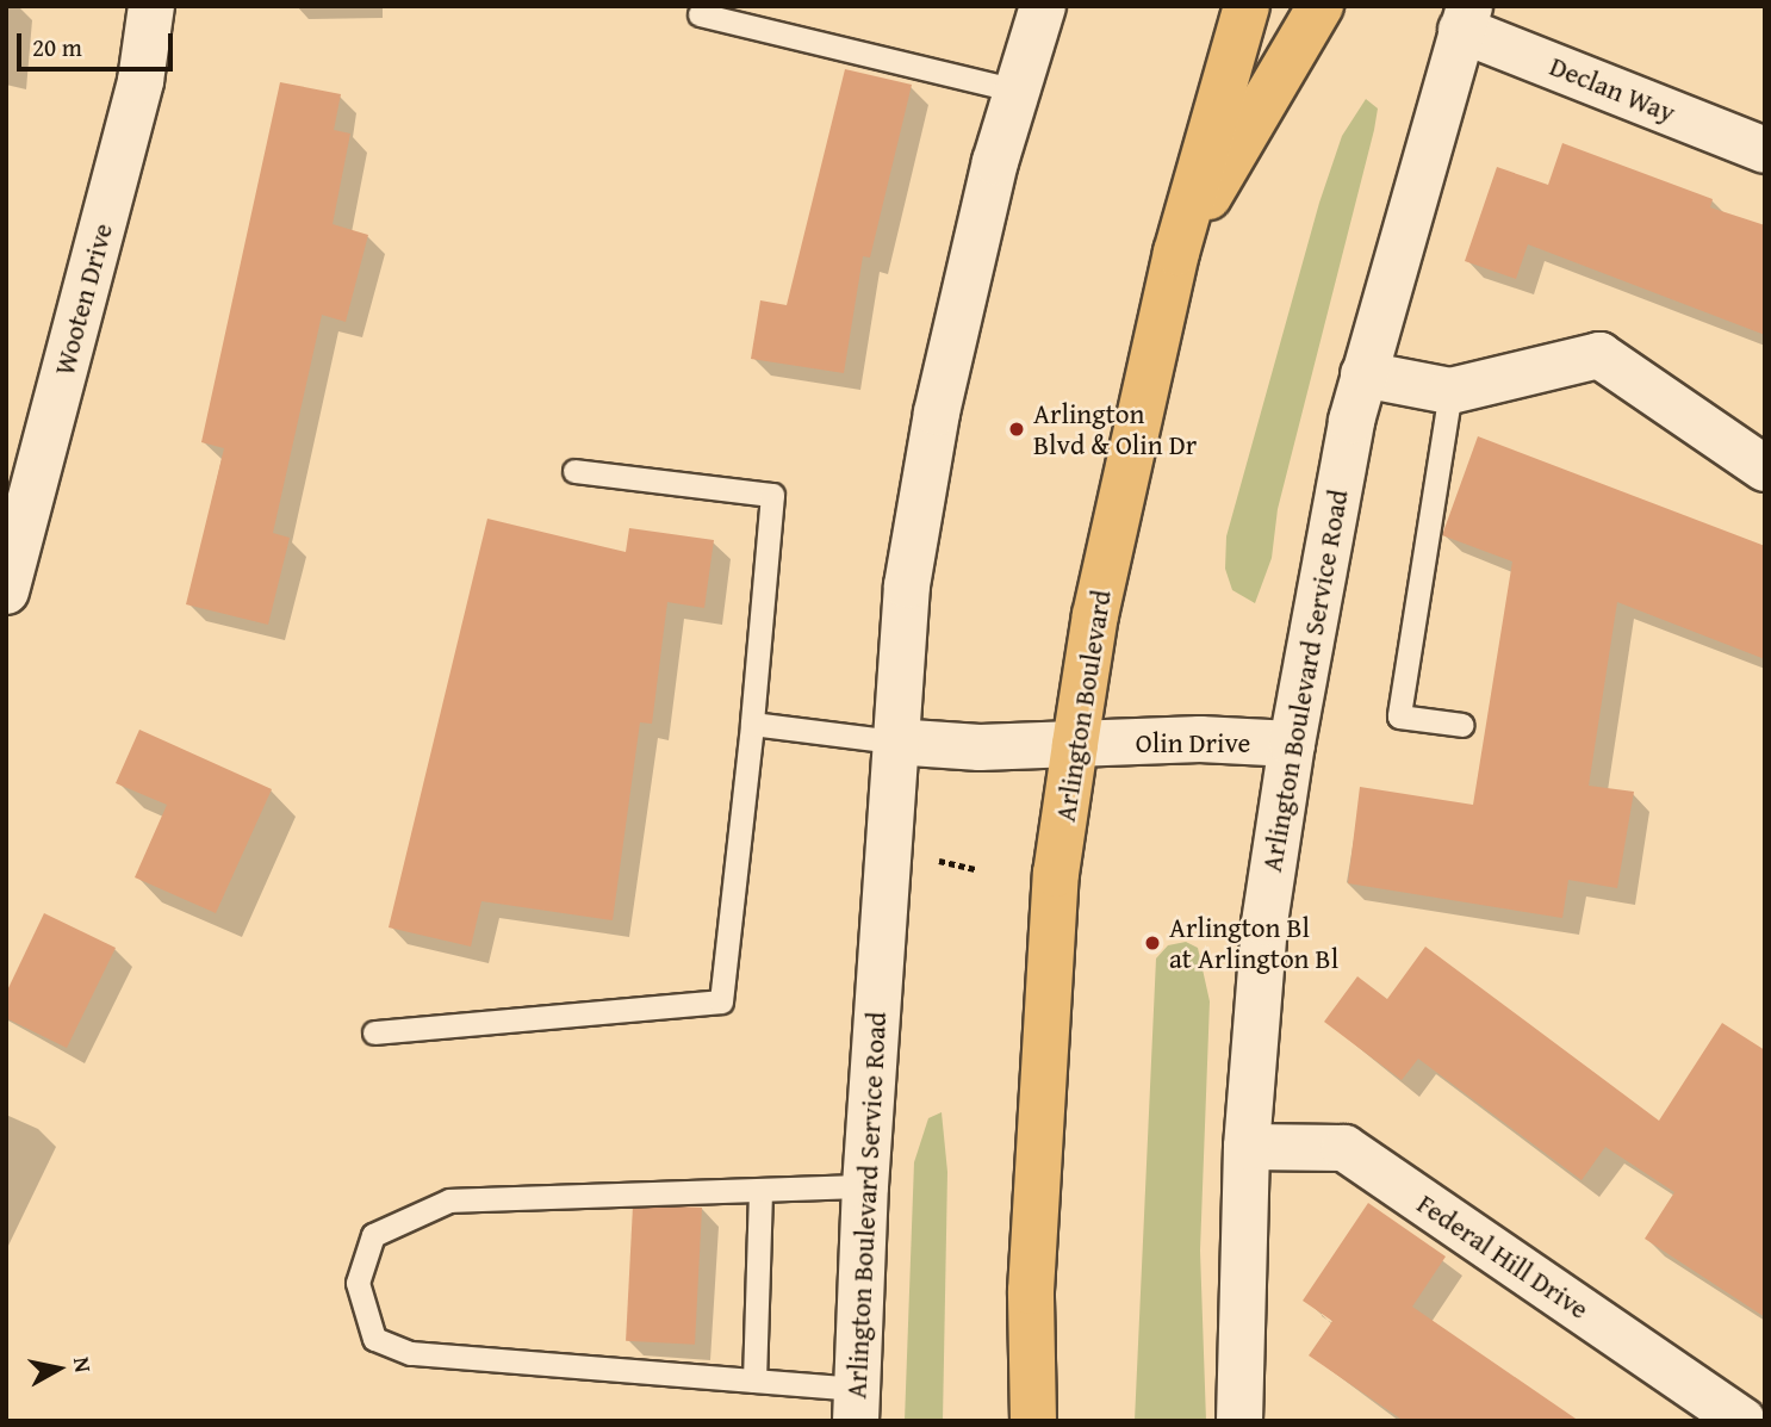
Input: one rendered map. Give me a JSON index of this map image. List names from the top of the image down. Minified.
{"streets":{"highway":["Arlington Boulevard"],"street":["Declan Way","Wooten Drive","Arlington Boulevard Service Road","Olin Drive","Federal Hill Drive"]},"crossings":[["Declan Way","Arlington Boulevard Service Road"],["Arlington Boulevard Service Road","Olin Drive"],["Arlington Boulevard Service Road","Federal Hill Drive"],["Arlington Boulevard","Olin Drive"]],"places":["Arlington Blvd & Olin Dr","Arlington Bl at Arlington Bl"],"scale_bar":"20 m","north":"right"}
